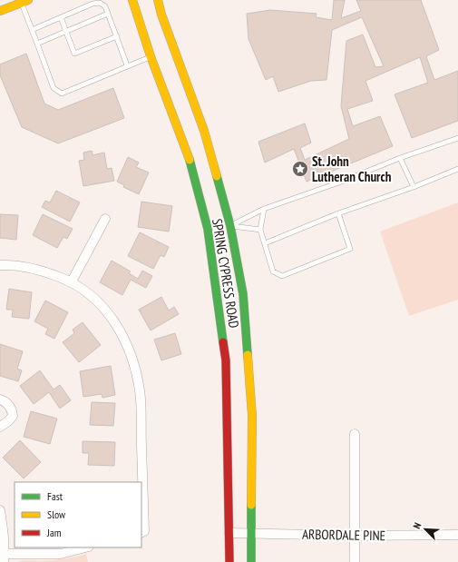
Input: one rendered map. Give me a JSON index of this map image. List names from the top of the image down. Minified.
{"streets":{"main road":["SPRING CYPRESS ROAD"],"street":["ARBORDALE PINE"]},"crossings":[["SPRING CYPRESS ROAD","ARBORDALE PINE"]],"places":{"place":["St. John Lutheran Church"]},"legend":["Fast","Slow","Jam"],"north":"top left"}
